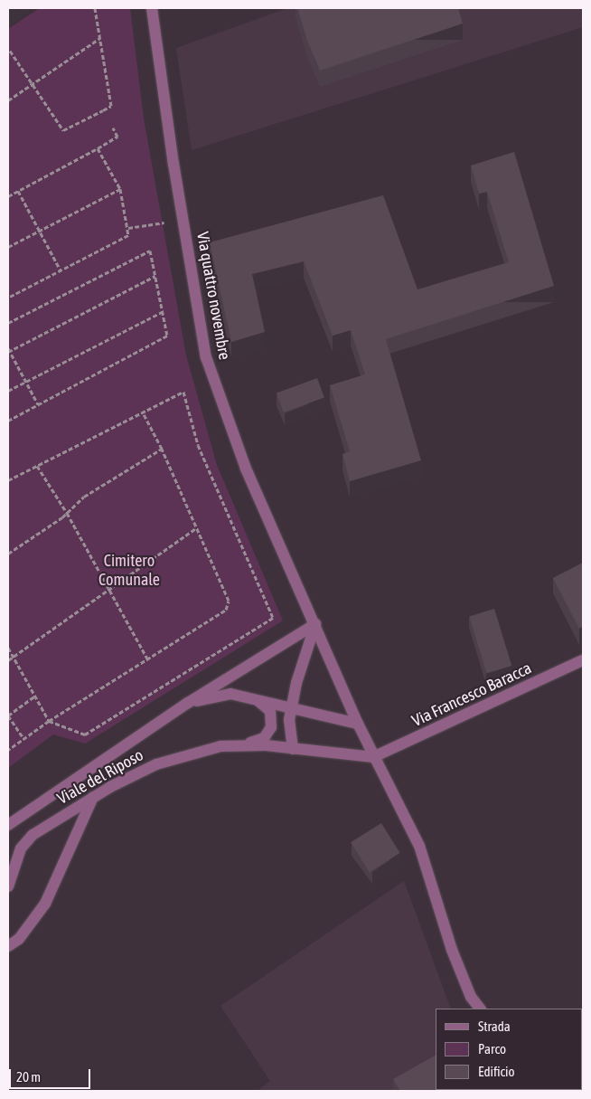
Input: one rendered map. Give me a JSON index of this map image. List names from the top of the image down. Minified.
{"streets":{"street":["Via quattro novembre","Via Francesco Baracca","Viale del Riposo"]},"crossings":[["Via quattro novembre","Viale del Riposo"],["Via Francesco Baracca","Viale del Riposo"]],"parks":["Cimitero Comunale"],"legend":["Strada","Parco","Edificio"],"scale_bar":"20 m"}
